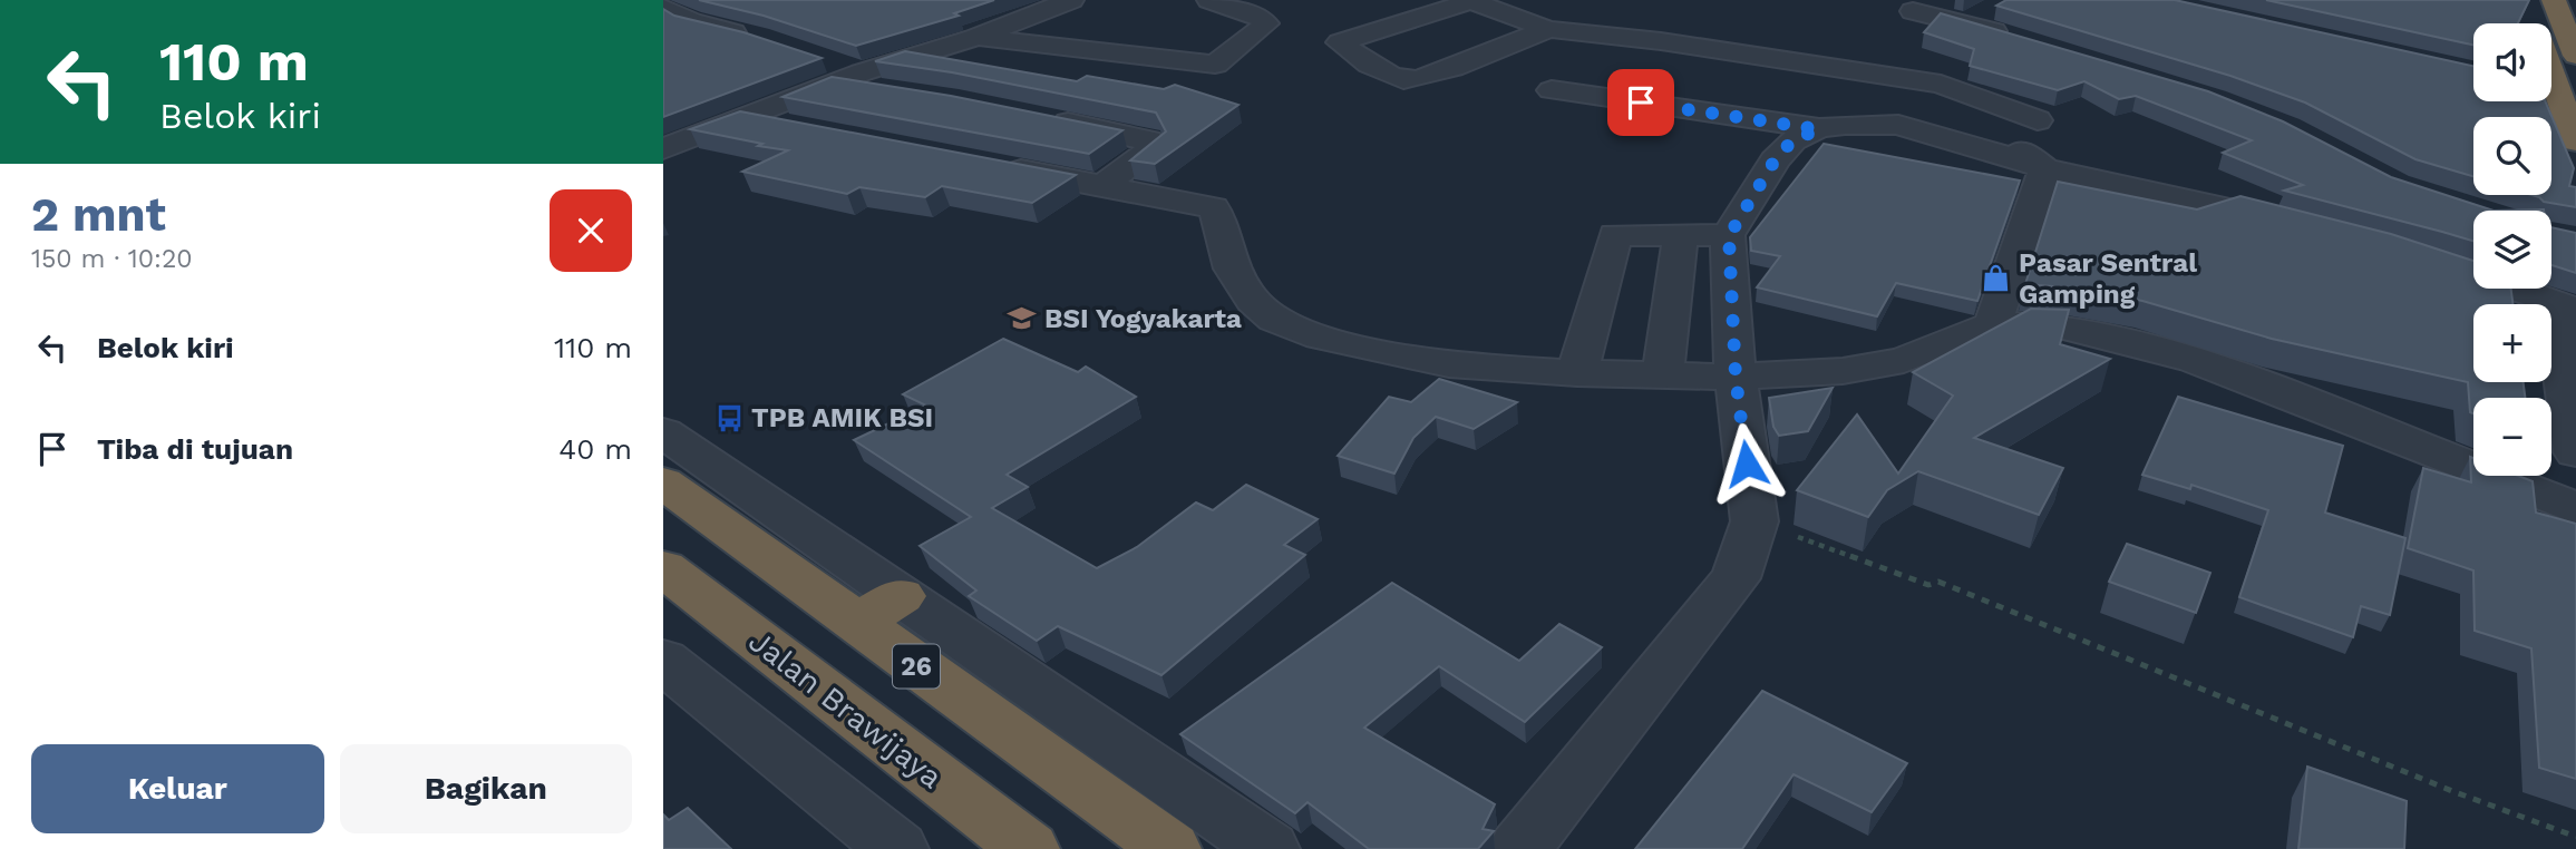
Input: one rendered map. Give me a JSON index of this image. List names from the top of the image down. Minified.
{"streets":{"highway":["26","Jalan Brawijaya"]},"places":{"shop":["Pasar Sentral Gamping"],"school or university":["BSI Yogyakarta"],"bus stop":["TPB AMIK BSI"]},"page":{"turn":["110 m","Belok kiri"],"map_buttons":["+","−"],"heading":["2 mnt","150 m · 10:20"],"list":[{"name":"Belok kiri","value":"110 m"},{"name":"Tiba di tujuan","value":"40 m"}],"buttons":["Keluar","Bagikan"]}}
